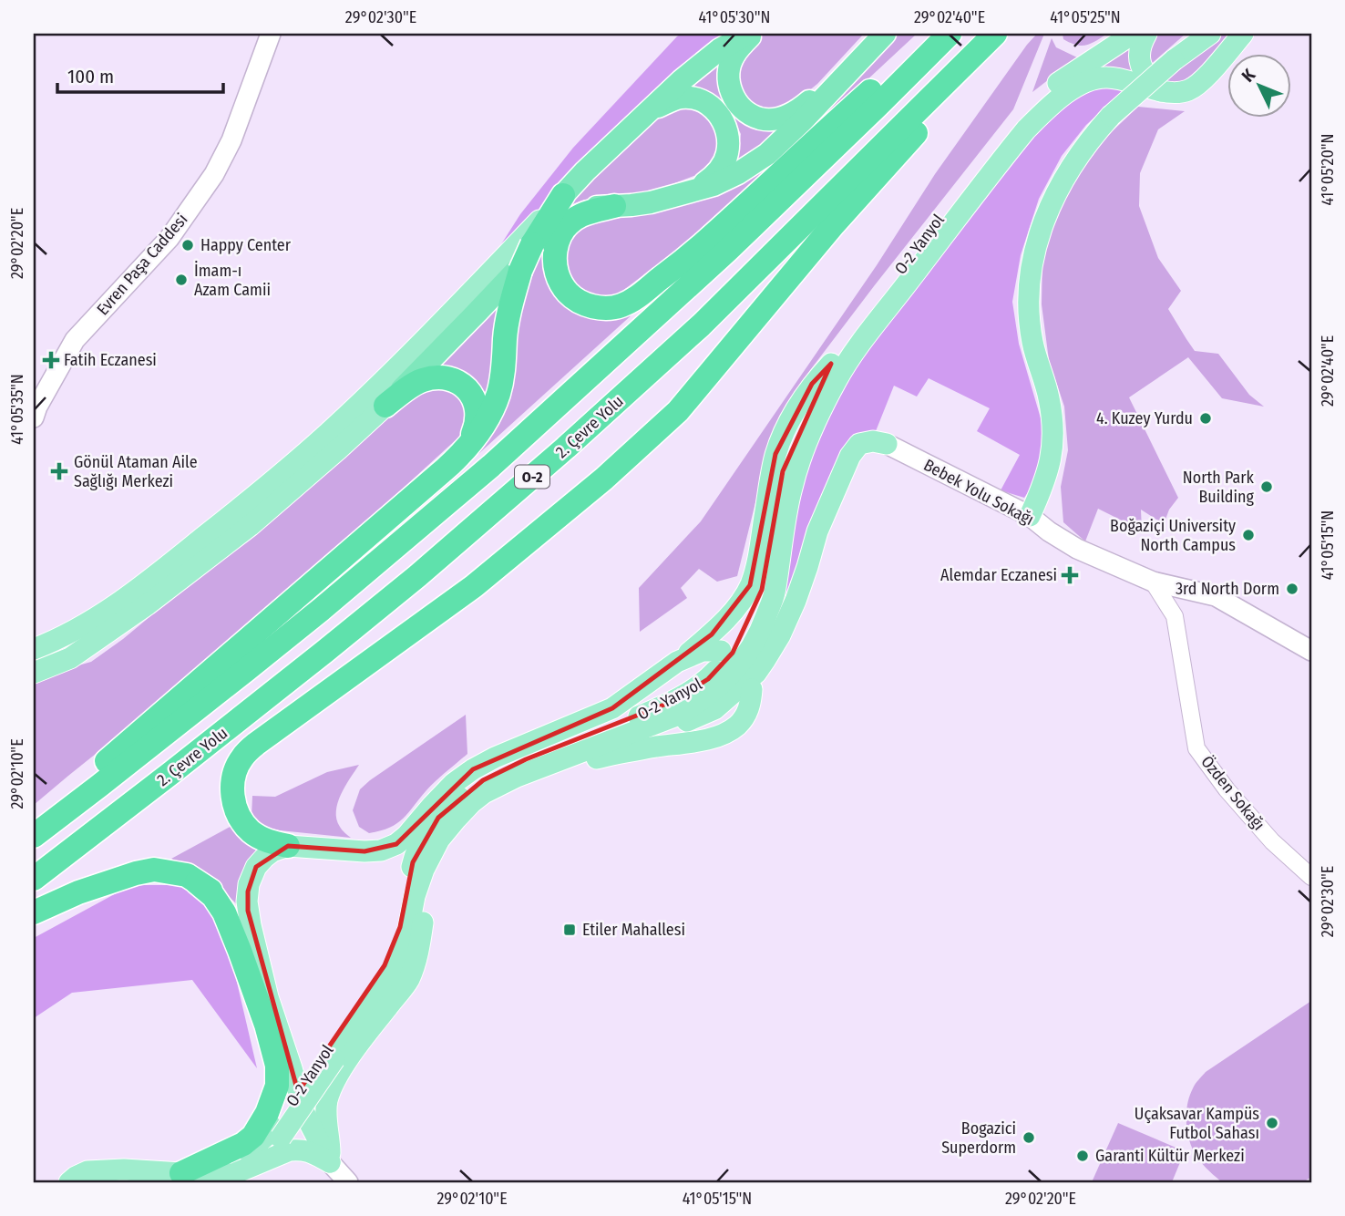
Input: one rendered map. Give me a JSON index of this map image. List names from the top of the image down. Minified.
{"streets":{"highway":["2. Çevre Yolu","O-2"],"main road":["O-2 Yanyol","Evren Paşa Caddesi","Bebek Yolu Sokağı"],"street":["Özden Sokağı"]},"crossings":[["Bebek Yolu Sokağı","Özden Sokağı"]],"places":{"other":["Happy Center","İmam-ı Azam Camii","4. Kuzey Yurdu","North Park Building","Boğaziçi University North Campus","3rd North Dorm","Uçaksavar Kampüs Futbol Sahası","Bogazici Superdorm","Garanti Kültür Merkezi"],"health":["Fatih Eczanesi","Gönül Ataman Aile Sağlığı Merkezi","Alemdar Eczanesi"],"transit":["Etiler Mahallesi"]},"scale_bar":"100 m","north":"top left","coordinates":["29°02'30\"E","41°05'30\"N","29°02'40\"E","41°05'25\"N","41°05'20\"N","29°02'20\"E","41°05'35\"N","41°05'15\"N","29°02'10\"E"]}
